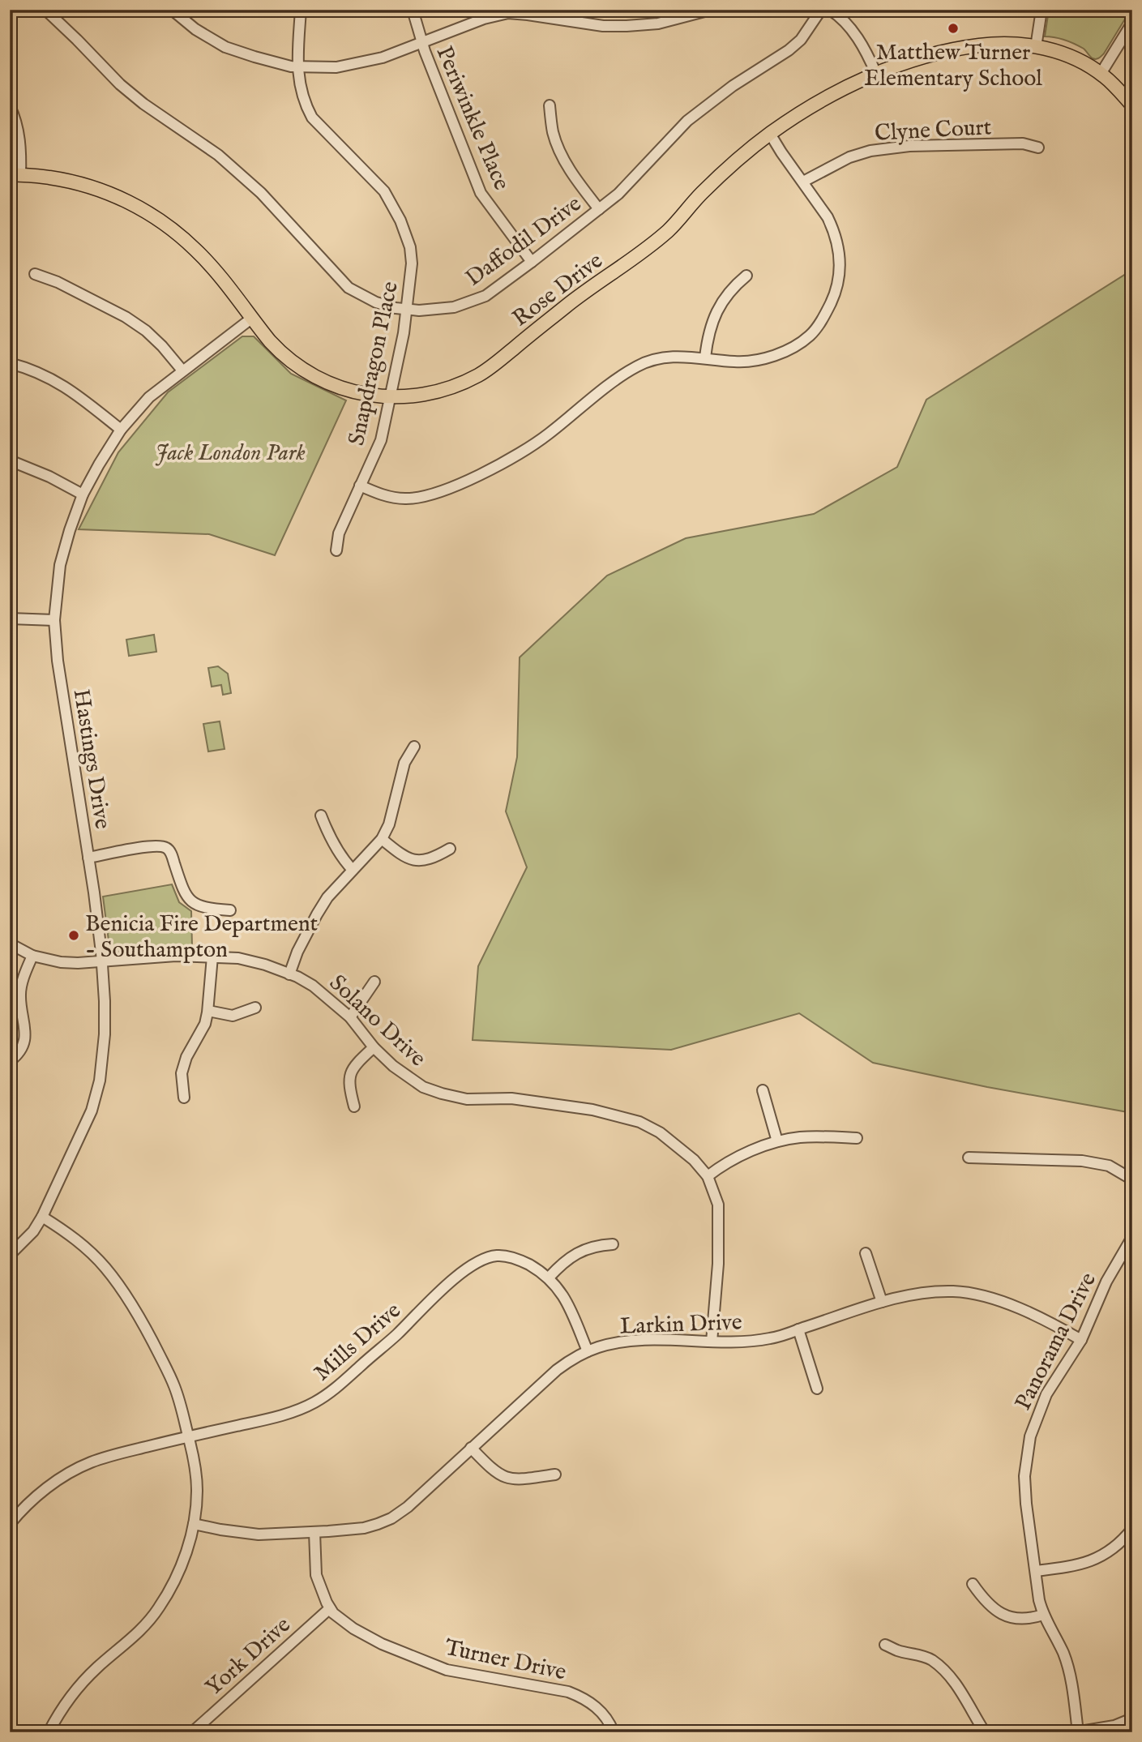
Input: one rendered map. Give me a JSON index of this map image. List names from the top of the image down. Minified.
{"streets":{"main road":["Rose Drive"],"street":["Periwinkle Place","Clyne Court","Daffodil Drive","Snapdragon Place","Hastings Drive","Solano Drive","Larkin Drive","Mills Drive","Panorama Drive","York Drive","Turner Drive"]},"crossings":[["Periwinkle Place","Daffodil Drive"],["Daffodil Drive","Snapdragon Place"],["Rose Drive","Snapdragon Place"],["Rose Drive","Hastings Drive"],["Hastings Drive","Solano Drive"],["Solano Drive","Larkin Drive"],["Larkin Drive","Mills Drive"],["Larkin Drive","Panorama Drive"],["Larkin Drive","Turner Drive"],["York Drive","Turner Drive"]],"parks":["Jack London Park"],"places":["Matthew Turner Elementary School","Benicia Fire Department - Southampton"]}
